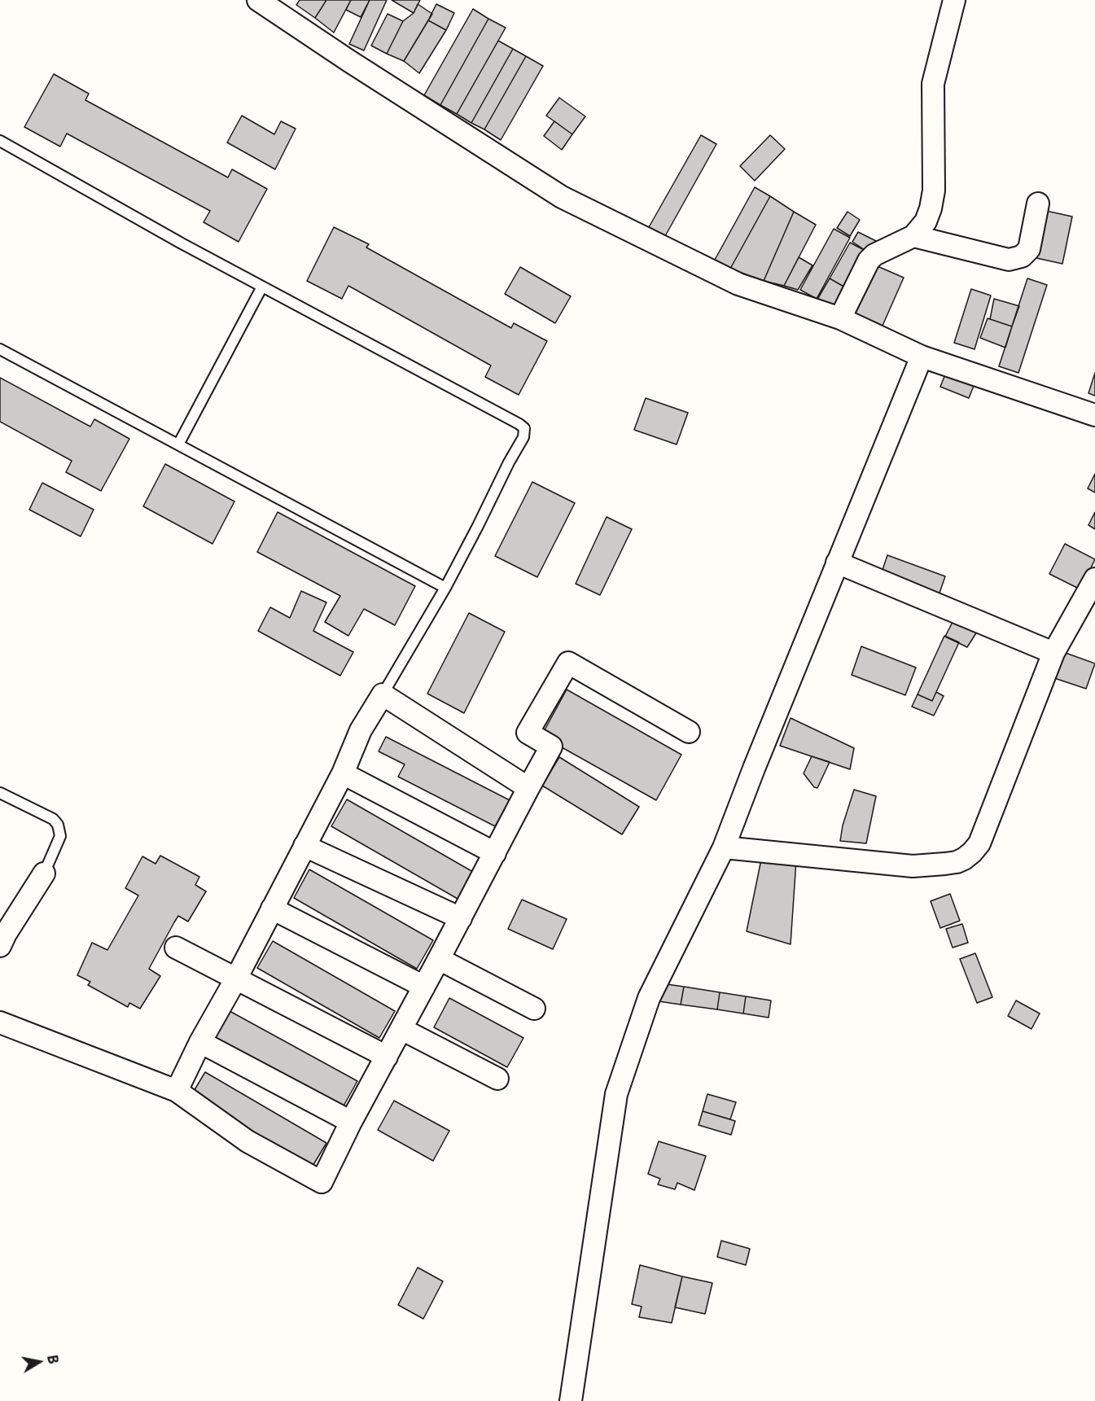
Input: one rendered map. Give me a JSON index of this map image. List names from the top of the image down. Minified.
{"north":"right"}
